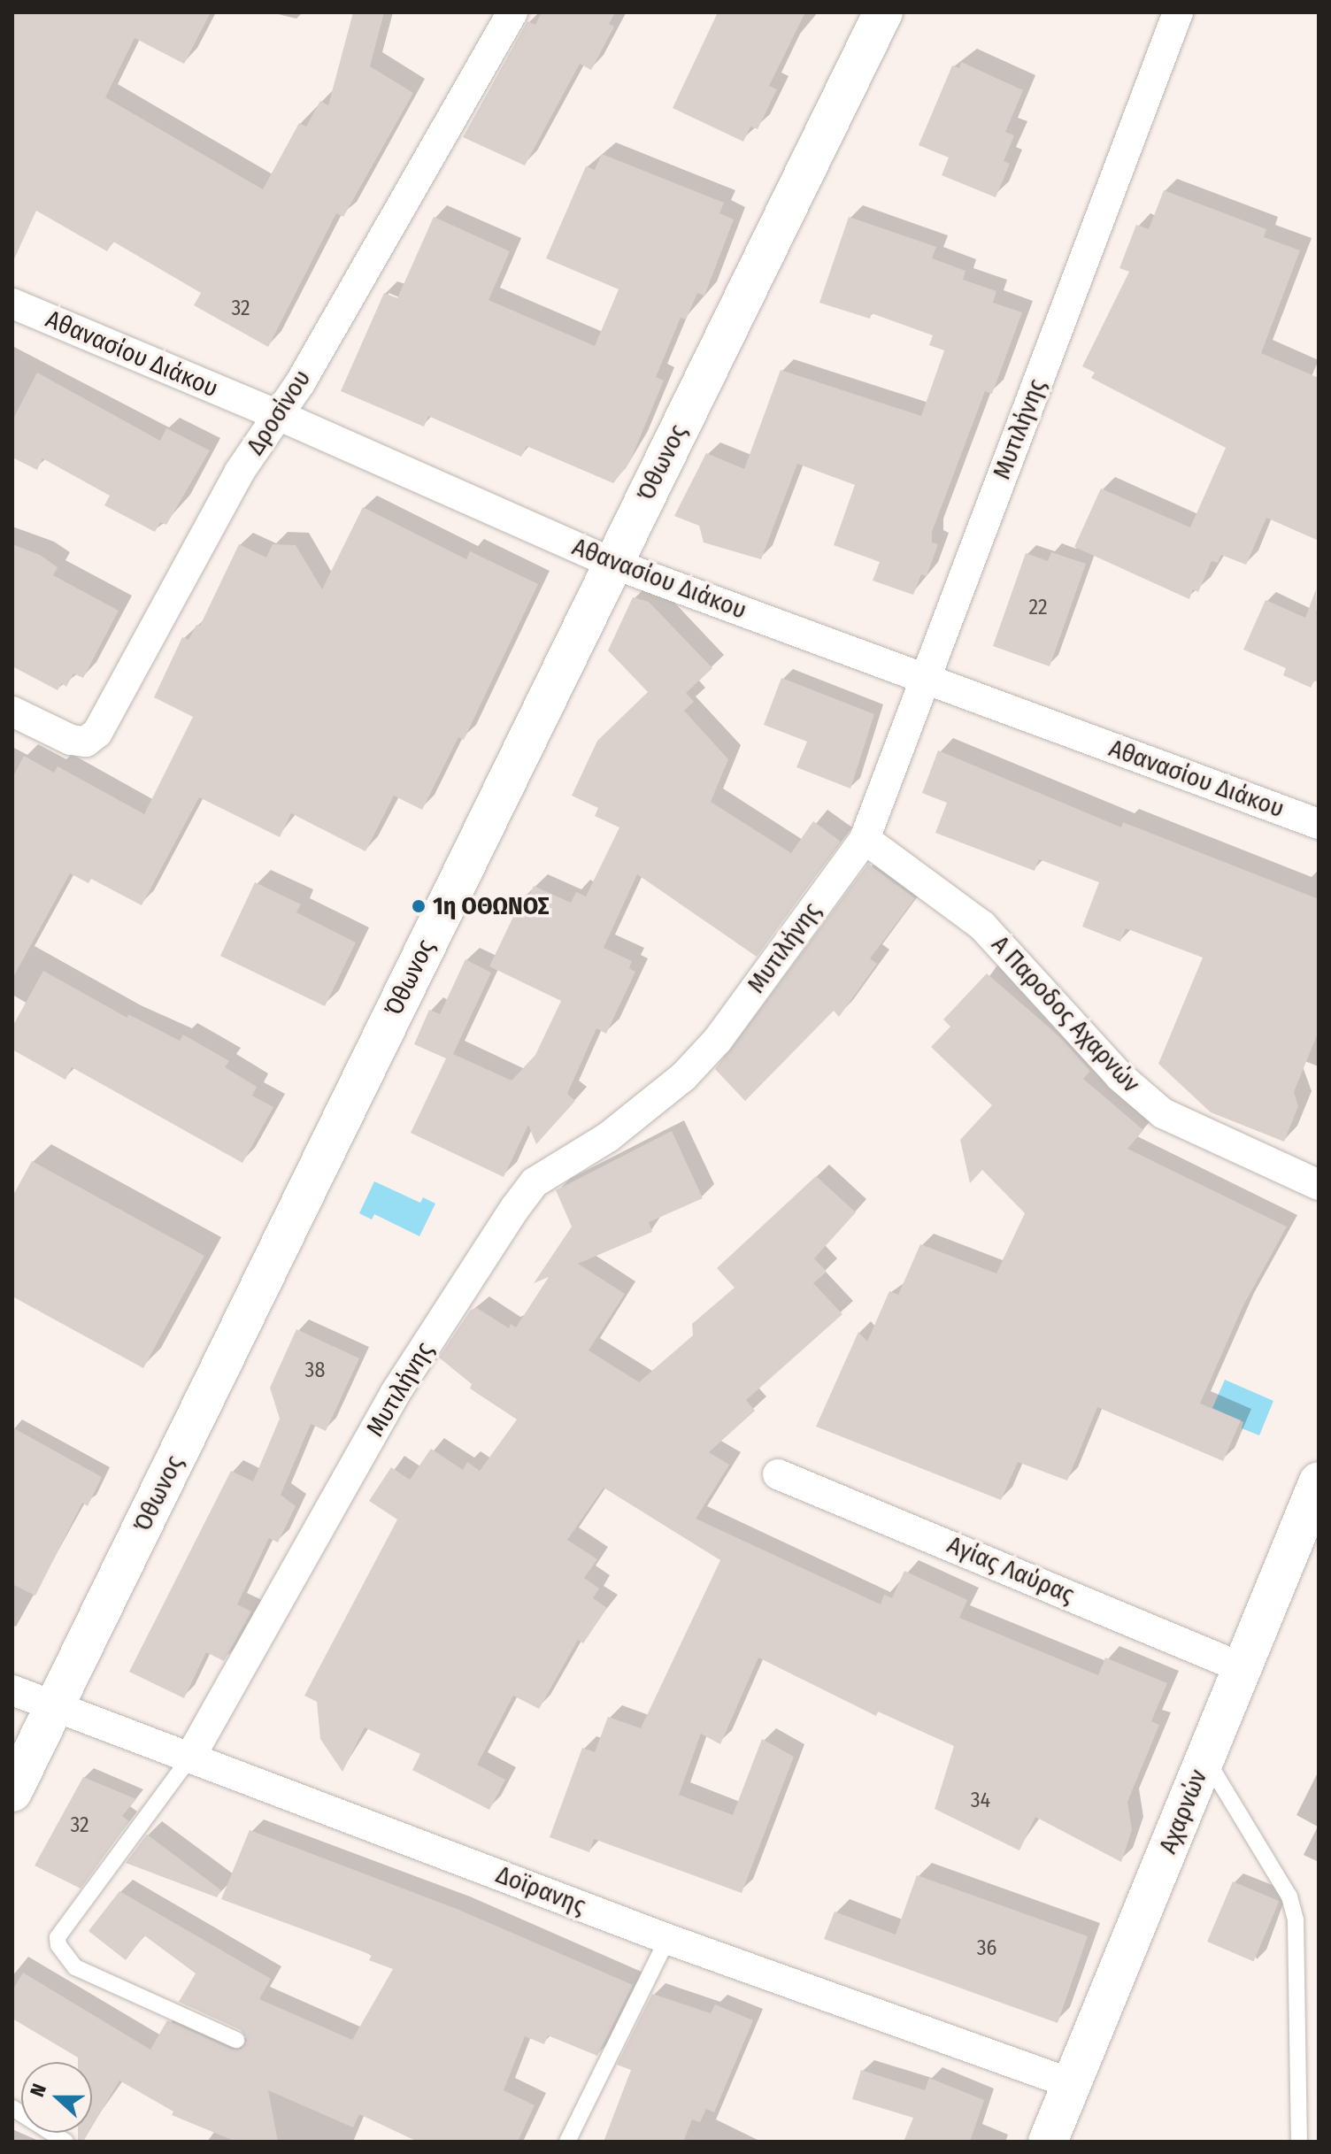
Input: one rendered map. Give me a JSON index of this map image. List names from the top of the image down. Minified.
{"streets":{"street":["Αθανασίου Διάκου","Δροσίνου","Μυτιλήνης","Όθωνος","Α Παροδος Αχαρνών","Αγίας Λαύρας","Αχαρνών","Δοϊρανης"]},"crossings":[["Αθανασίου Διάκου","Δροσίνου"],["Αθανασίου Διάκου","Μυτιλήνης"],["Αθανασίου Διάκου","Όθωνος"],["Μυτιλήνης","Α Παροδος Αχαρνών"],["Μυτιλήνης","Δοϊρανης"],["Όθωνος","Δοϊρανης"],["Αγίας Λαύρας","Αχαρνών"],["Αχαρνών","Δοϊρανης"]],"places":["1η ΟΘΩΝΟΣ"],"house_numbers":["32","22","38","34","32","36"],"north":"left"}
